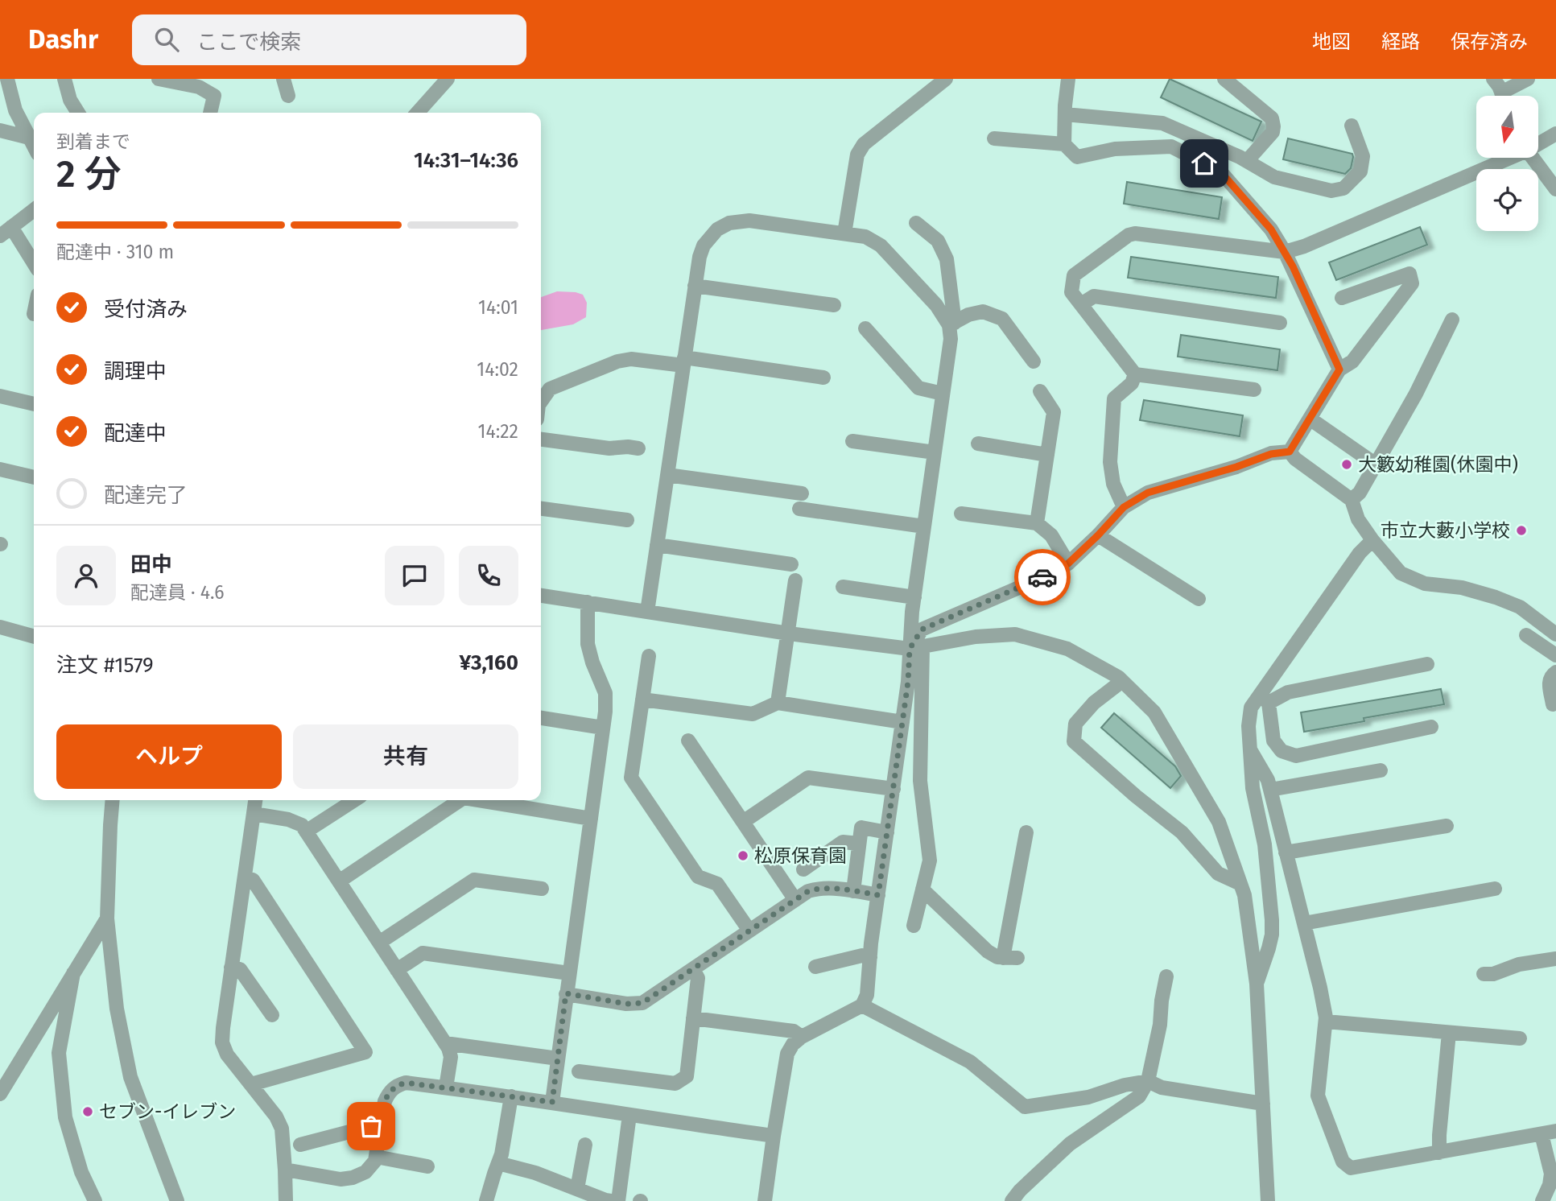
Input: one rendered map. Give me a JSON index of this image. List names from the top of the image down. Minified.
{"places":["大籔幼稚園(休園中)","市立大藪小学校","松原保育園","セブン-イレブン"],"north":"bottom","page":{"header":"Dashr","search":"ここで検索","nav":["地図","経路","保存済み"],"heading":["2 分","到着まで","14:31–14:36"],"panel":["田中","配達員 · 4.6","注文 #1579","¥3,160"],"bar":"配達中 · 310 m","list":[["受付済み","14:01"],["調理中","14:02"],["配達中","14:22"],"配達完了"],"buttons":["ヘルプ","共有"]}}
